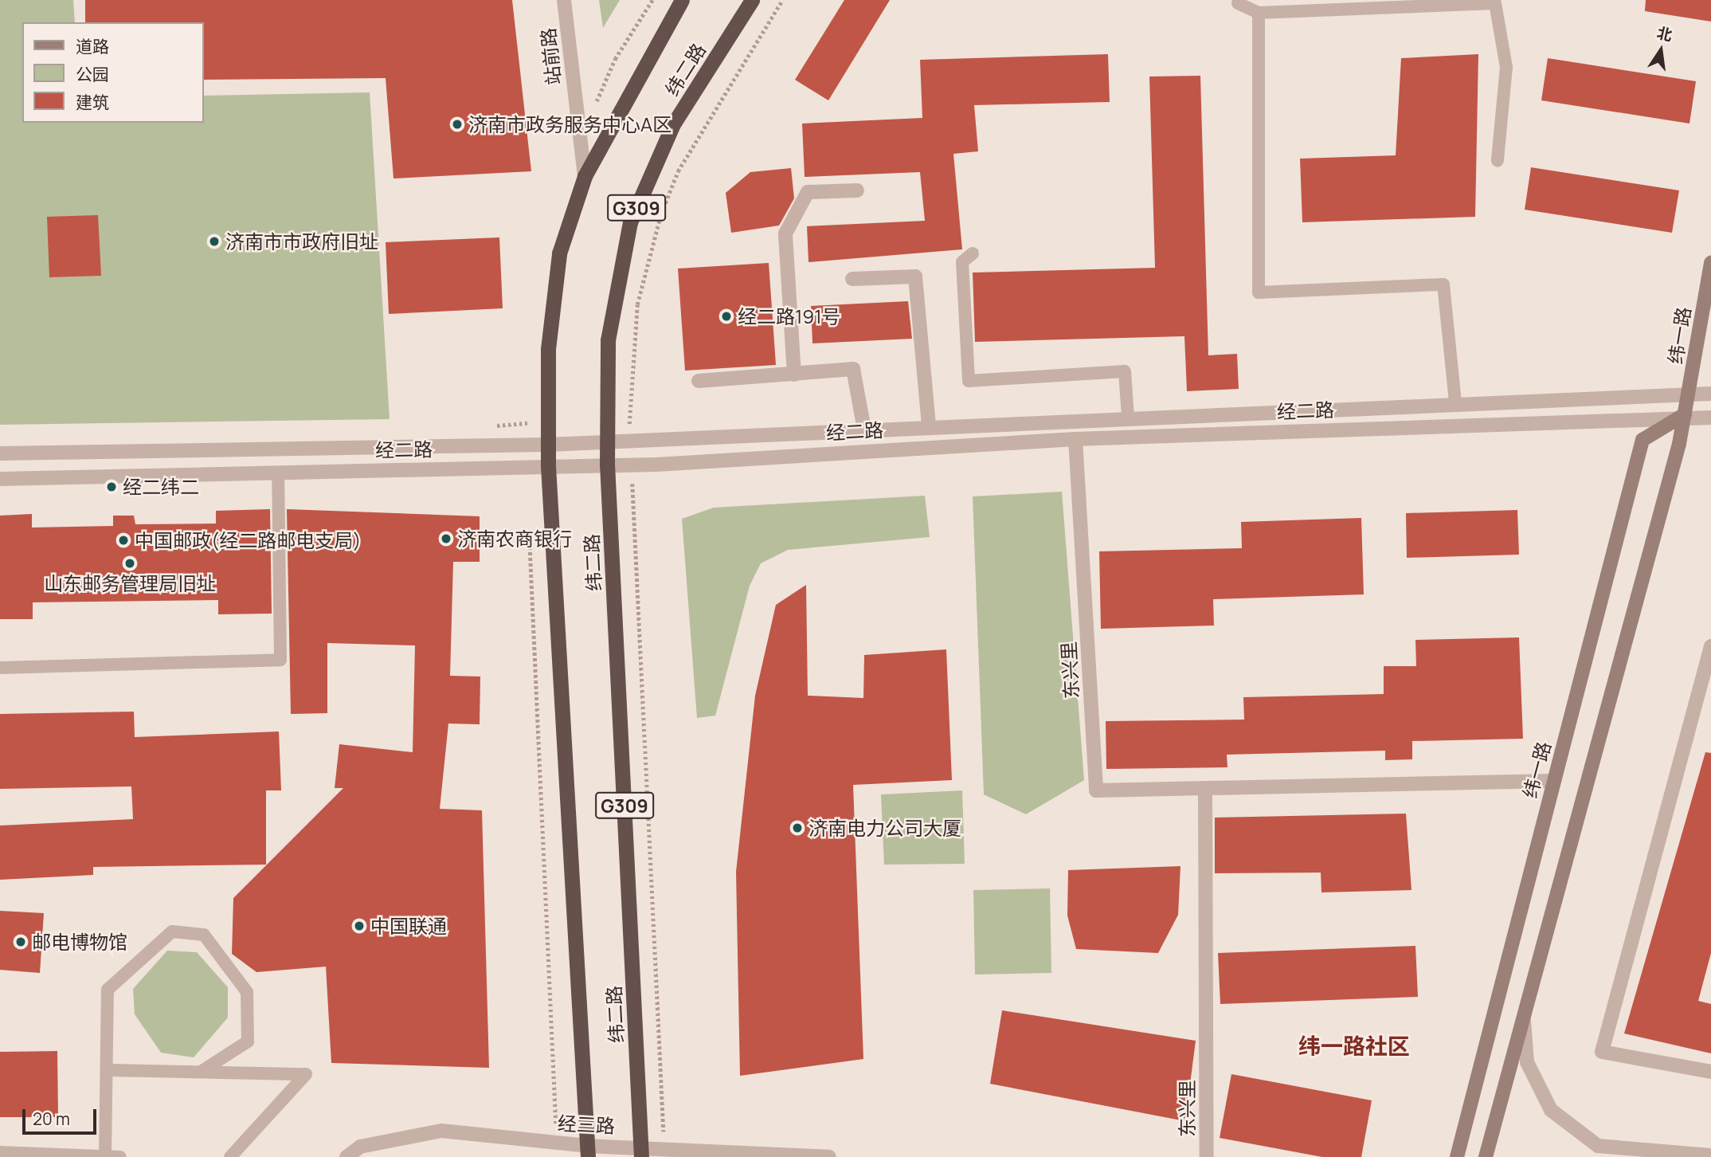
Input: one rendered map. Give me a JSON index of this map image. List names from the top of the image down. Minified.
{"streets":{"highway":["纬二路","G309"],"main road":["纬一路"],"street":["站前路","经二路","东兴里","经三路"]},"crossings":[["站前路","纬二路"],["纬二路","经二路"],["纬二路","经三路"],["纬一路","经二路"],["纬一路","东兴里"],["经二路","东兴里"]],"districts":["纬一路社区"],"places":["济南市政务服务中心A区","济南市市政府旧址","经二路191号","经二纬二","济南农商银行","中国邮政(经二路邮电支局)","山东邮务管理局旧址","济南电力公司大厦","中国联通","邮电博物馆"],"legend":["道路","公园","建筑"],"scale_bar":"20 m","north":"top"}
